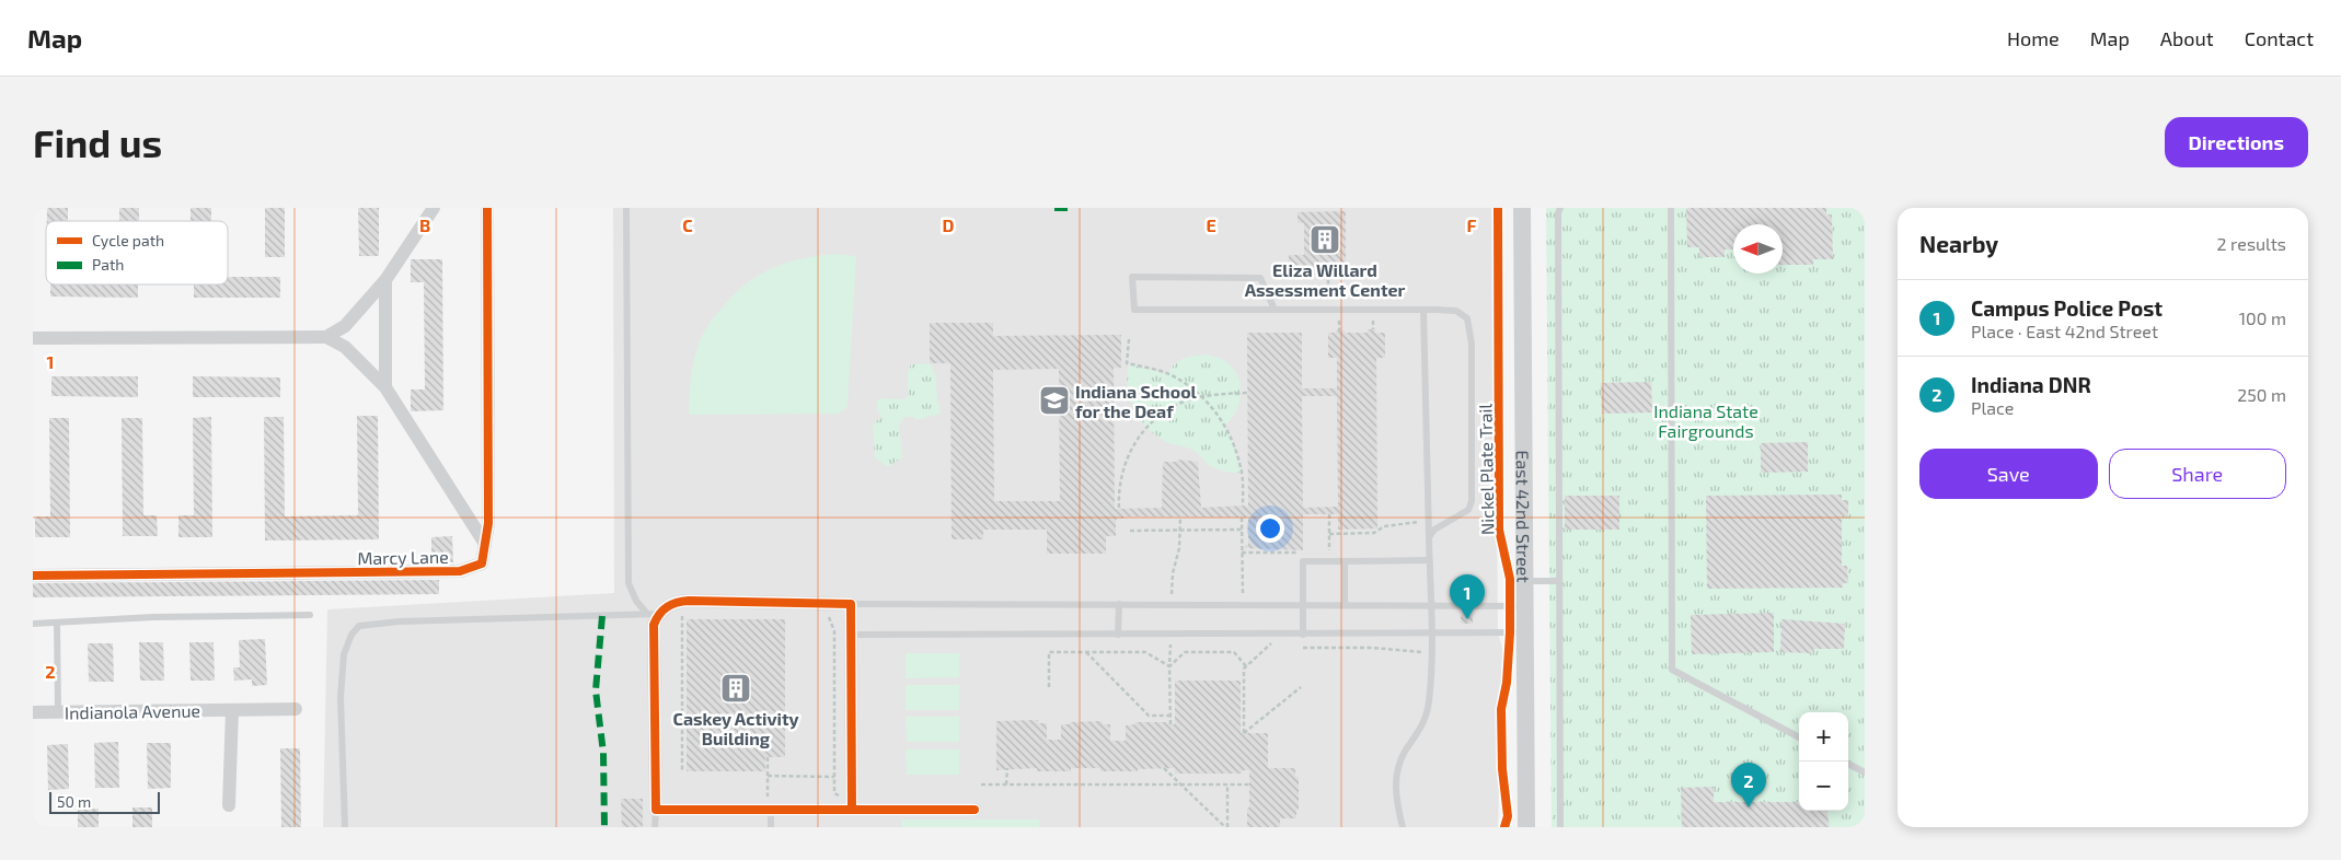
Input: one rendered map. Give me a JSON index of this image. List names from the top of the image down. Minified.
{"streets":{"street":["East 42nd Street","Marcy Lane","Indianola Avenue"],"cycle path":["Nickel Plate Trail"]},"parks":["Indiana State Fairgrounds"],"places":{"building":["Eliza Willard Assessment Center","Caskey Activity Building"],"school or university":["Indiana School for the Deaf"]},"legend":["Cycle path","Path"],"scale_bar":"50 m","north":"left","page":{"header":"Map","nav":["Home","Map","About","Contact"],"buttons":["Directions",["Save","Share"]],"title":"Find us","heading":["Nearby","2 results"],"list":[{"mark":"1","name":"Campus Police Post","note":"Place · East 42nd Street","value":"100 m"},{"mark":"2","name":"Indiana DNR","note":"Place","value":"250 m"}],"pins":["1","2"],"map_buttons":["+","−"],"scale":"50 m"},"grid":{"columns":["B","C","D","E","F"],"rows":["1","2"]}}
